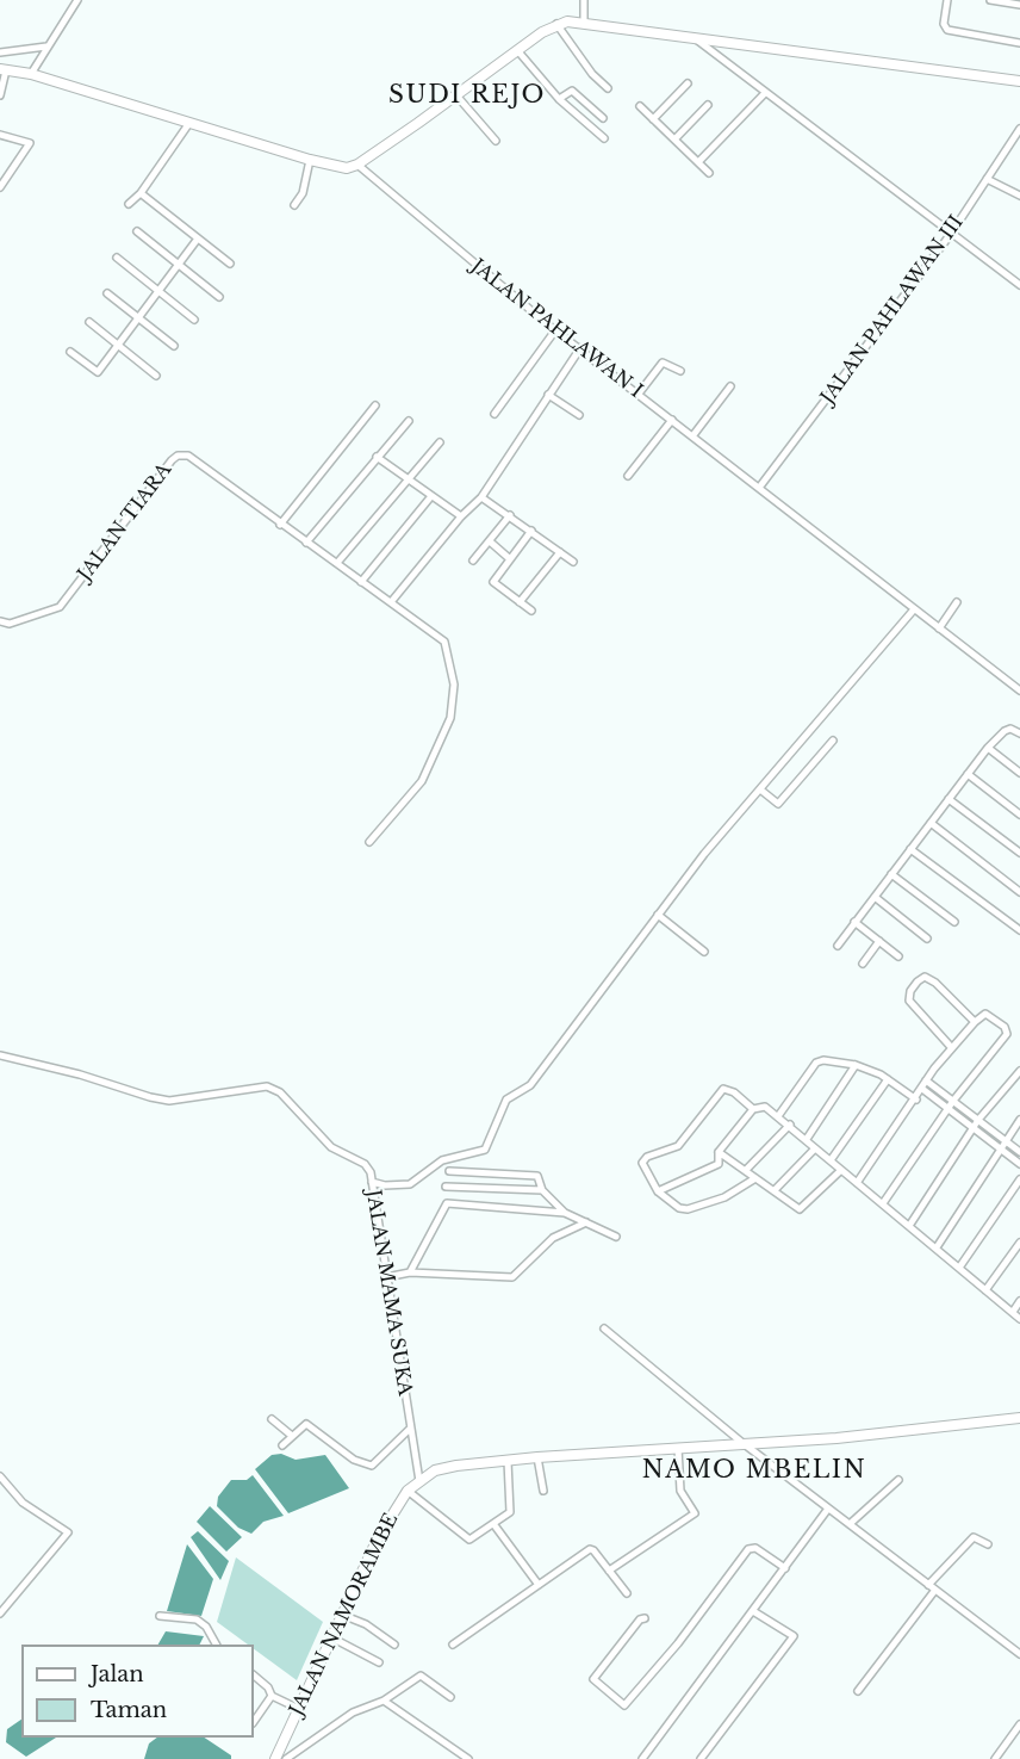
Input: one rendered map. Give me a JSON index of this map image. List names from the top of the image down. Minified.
{"streets":{"main road":["JALAN NAMORAMBE"],"street":["JALAN PAHLAWAN III","JALAN PAHLAWAN I","JALAN TIARA","JALAN MAMA SUKA"]},"crossings":[["JALAN PAHLAWAN III","JALAN PAHLAWAN I"],["JALAN MAMA SUKA","JALAN NAMORAMBE"]],"districts":["SUDI REJO","NAMO MBELIN"],"legend":["Jalan","Taman"]}
